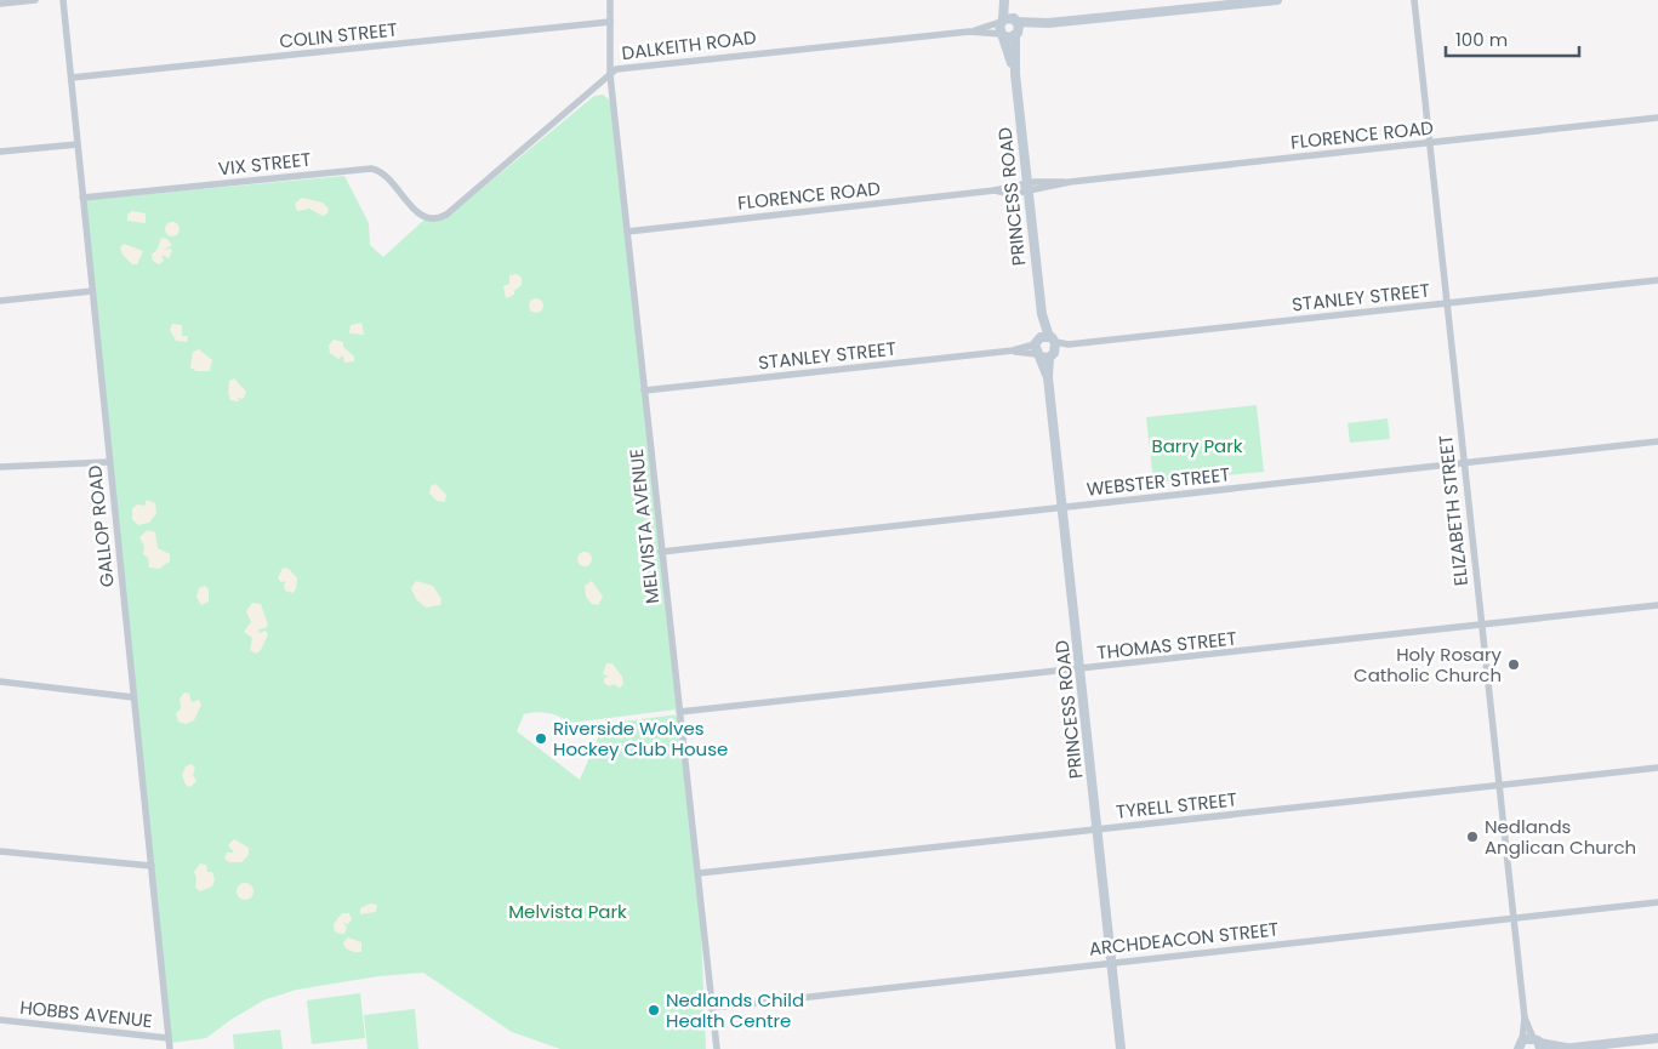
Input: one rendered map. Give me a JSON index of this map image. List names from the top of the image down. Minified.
{"streets":{"street":["COLIN STREET","DALKEITH ROAD","FLORENCE ROAD","VIX STREET","PRINCESS ROAD","STANLEY STREET","WEBSTER STREET","ELIZABETH STREET","GALLOP ROAD","MELVISTA AVENUE","THOMAS STREET","TYRELL STREET","ARCHDEACON STREET","HOBBS AVENUE"]},"crossings":[["COLIN STREET","GALLOP ROAD"],["COLIN STREET","MELVISTA AVENUE"],["DALKEITH ROAD","VIX STREET"],["DALKEITH ROAD","PRINCESS ROAD"],["DALKEITH ROAD","MELVISTA AVENUE"],["FLORENCE ROAD","PRINCESS ROAD"],["FLORENCE ROAD","ELIZABETH STREET"],["FLORENCE ROAD","MELVISTA AVENUE"],["VIX STREET","GALLOP ROAD"],["PRINCESS ROAD","STANLEY STREET"],["PRINCESS ROAD","WEBSTER STREET"],["PRINCESS ROAD","THOMAS STREET"],["PRINCESS ROAD","TYRELL STREET"],["PRINCESS ROAD","ARCHDEACON STREET"],["STANLEY STREET","ELIZABETH STREET"],["STANLEY STREET","MELVISTA AVENUE"],["WEBSTER STREET","ELIZABETH STREET"],["WEBSTER STREET","MELVISTA AVENUE"],["ELIZABETH STREET","THOMAS STREET"],["ELIZABETH STREET","TYRELL STREET"],["ELIZABETH STREET","ARCHDEACON STREET"],["GALLOP ROAD","HOBBS AVENUE"],["MELVISTA AVENUE","THOMAS STREET"],["MELVISTA AVENUE","TYRELL STREET"],["MELVISTA AVENUE","ARCHDEACON STREET"]],"parks":["Barry Park","Melvista Park"],"places":["Holy Rosary Catholic Church","Riverside Wolves Hockey Club House","Nedlands Anglican Church","Nedlands Child Health Centre"],"scale_bar":"100 m"}
